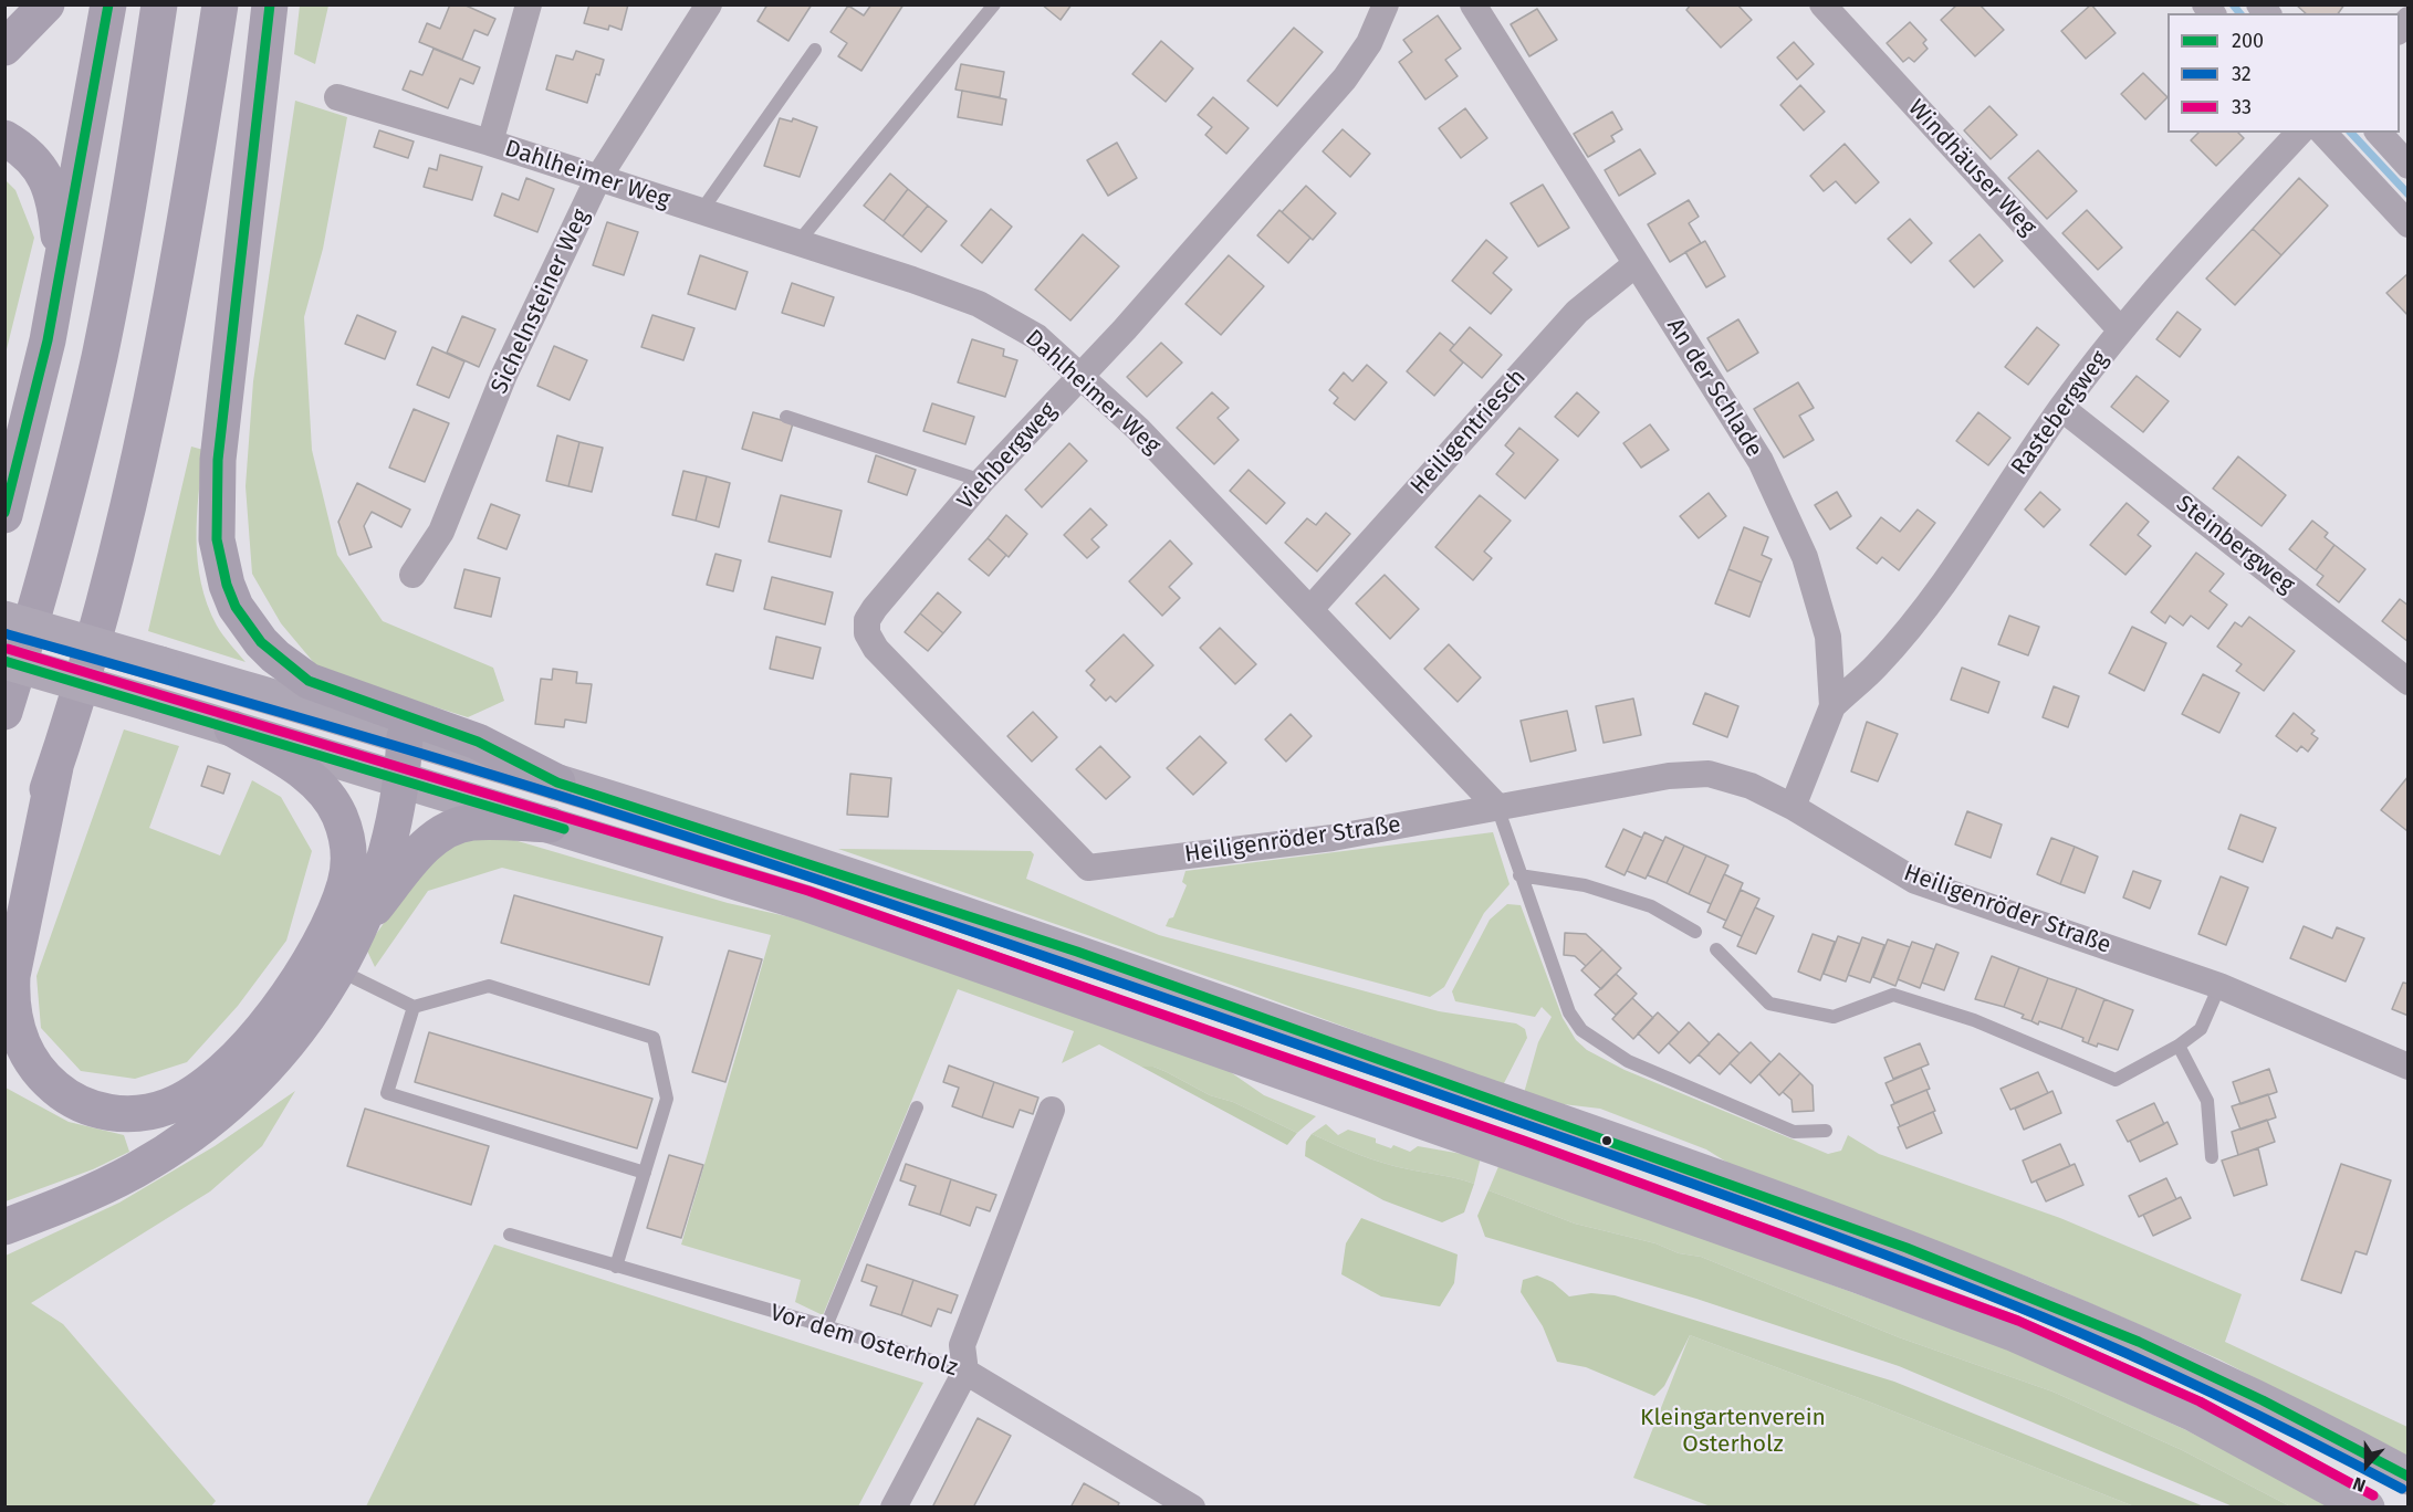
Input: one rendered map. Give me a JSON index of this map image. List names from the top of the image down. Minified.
{"streets":{"street":["Windhäuser Weg","Dahlheimer Weg","Sichelnsteiner Weg","An der Schlade","Rastebergweg","Heiligentriesch","Viehbergweg","Steinbergweg","Heiligenröder Straße","Vor dem Osterholz"]},"crossings":[["Windhäuser Weg","Rastebergweg"],["Dahlheimer Weg","Sichelnsteiner Weg"],["Dahlheimer Weg","Heiligentriesch"],["Dahlheimer Weg","Viehbergweg"],["Dahlheimer Weg","Heiligenröder Straße"],["An der Schlade","Rastebergweg"],["An der Schlade","Heiligentriesch"],["An der Schlade","Heiligenröder Straße"],["Rastebergweg","Steinbergweg"],["Viehbergweg","Heiligenröder Straße"]],"parks":["Kleingartenverein Osterholz"],"lines":["transit line 200","transit line 32","transit line 33"],"legend":["200","32","33"],"north":"bottom"}
